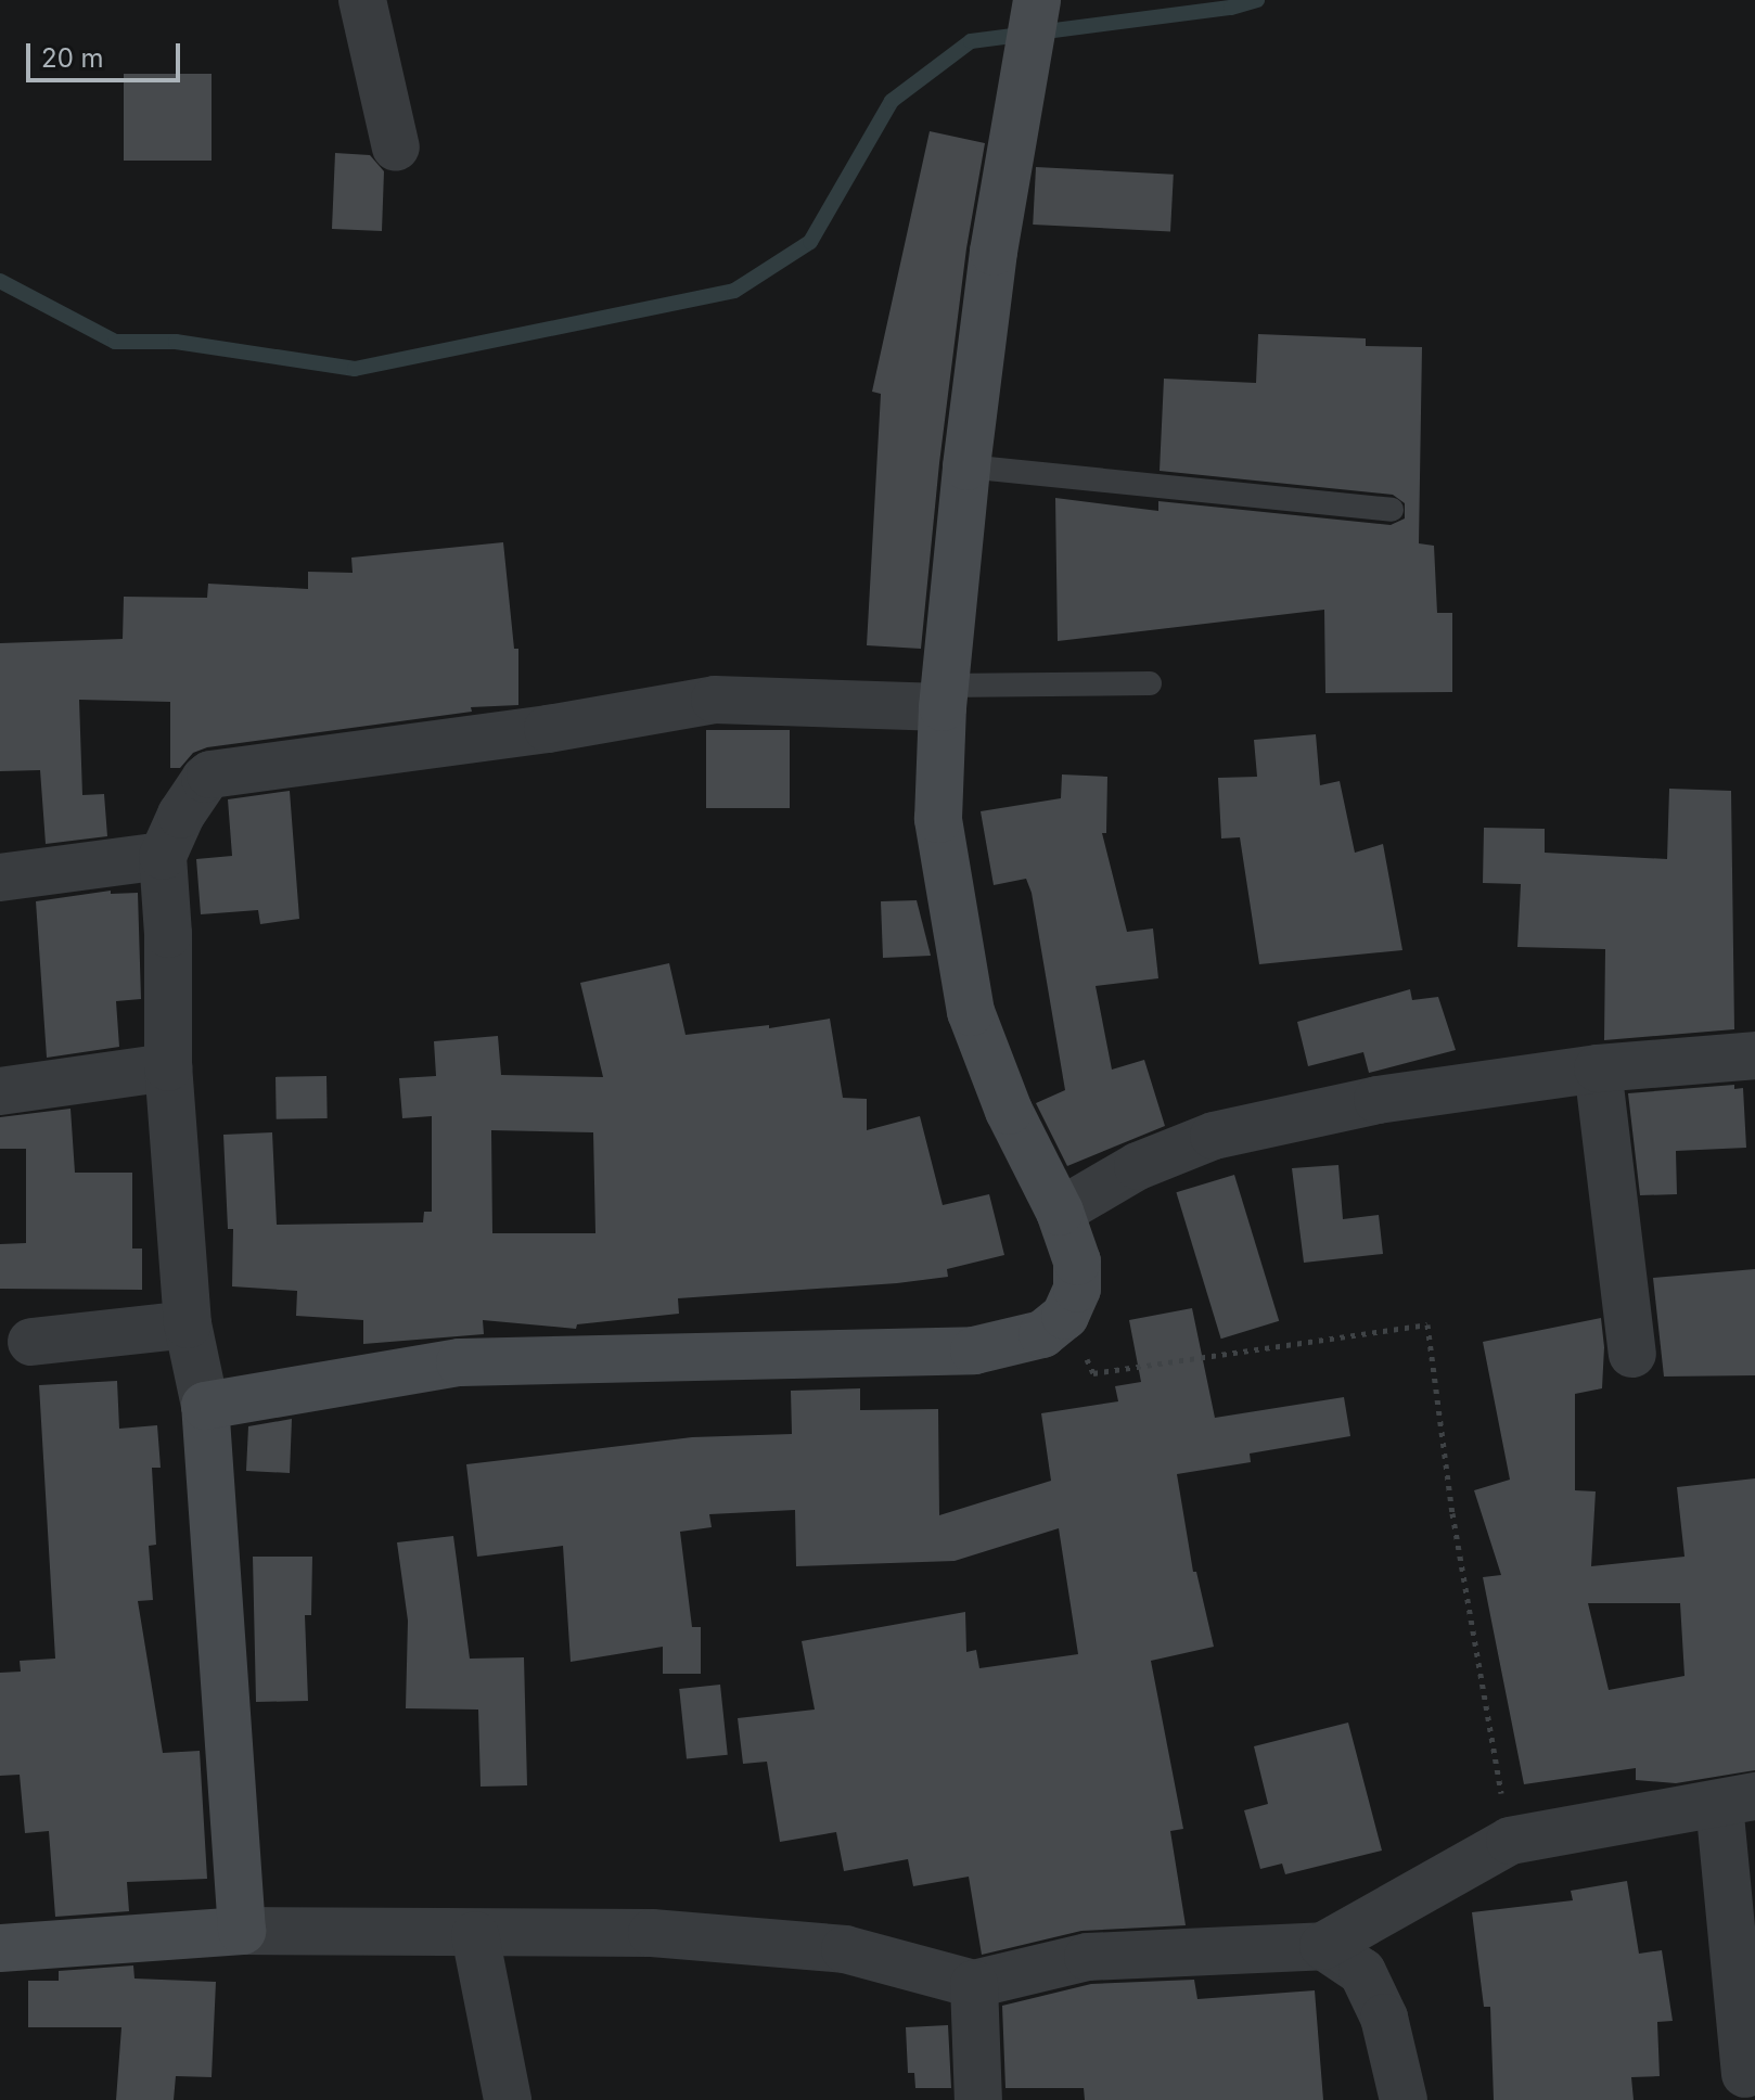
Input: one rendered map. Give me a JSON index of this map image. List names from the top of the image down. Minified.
{"scale_bar":"20 m"}
